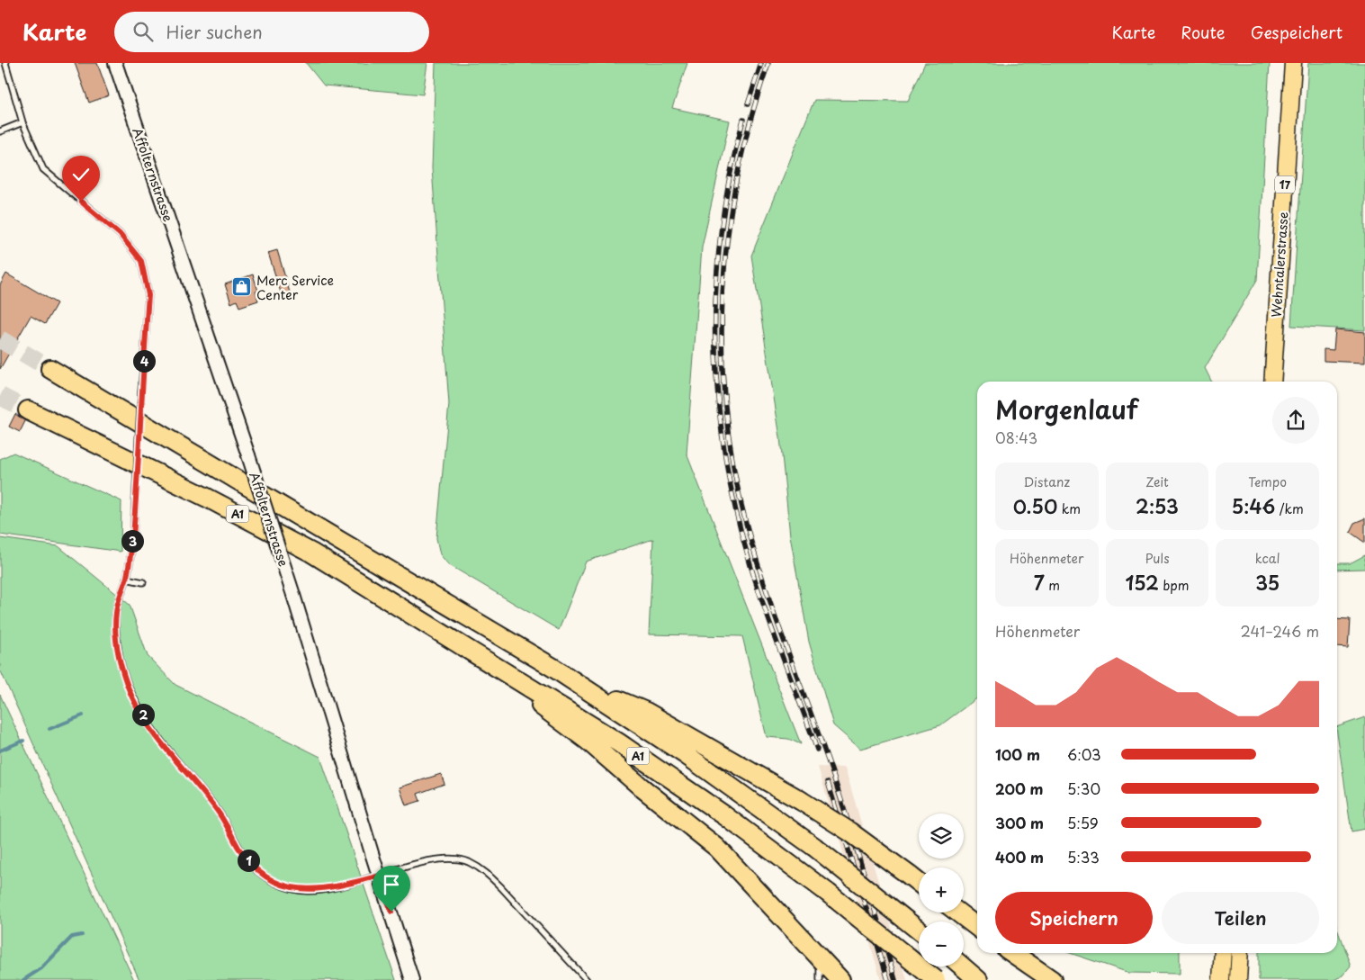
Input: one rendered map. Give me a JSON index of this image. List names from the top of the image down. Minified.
{"streets":{"highway":["A1"],"main road":["17","Wehntalerstrasse"],"street":["Affolternstrasse"]},"places":{"shop":["Merc Service Center"]},"page":{"header":"Karte","search":"Hier suchen","nav":["Karte","Route","Gespeichert"],"pins":["4","3","2","1"],"heading":["Morgenlauf","08:43"],"stats":[["Distanz","0.50 km"],["Zeit","2:53"],["Tempo","5:46 /km"],["Höhenmeter","7 m"],["Puls","152 bpm"],["kcal","35"]],"chart":["Höhenmeter","241–246 m"],"list":[{"name":"100 m","note":"6:03"},{"name":"200 m","note":"5:30"},{"name":"300 m","note":"5:59"},{"name":"400 m","note":"5:33"}],"map_buttons":["+","−"],"buttons":["Speichern","Teilen"]}}
